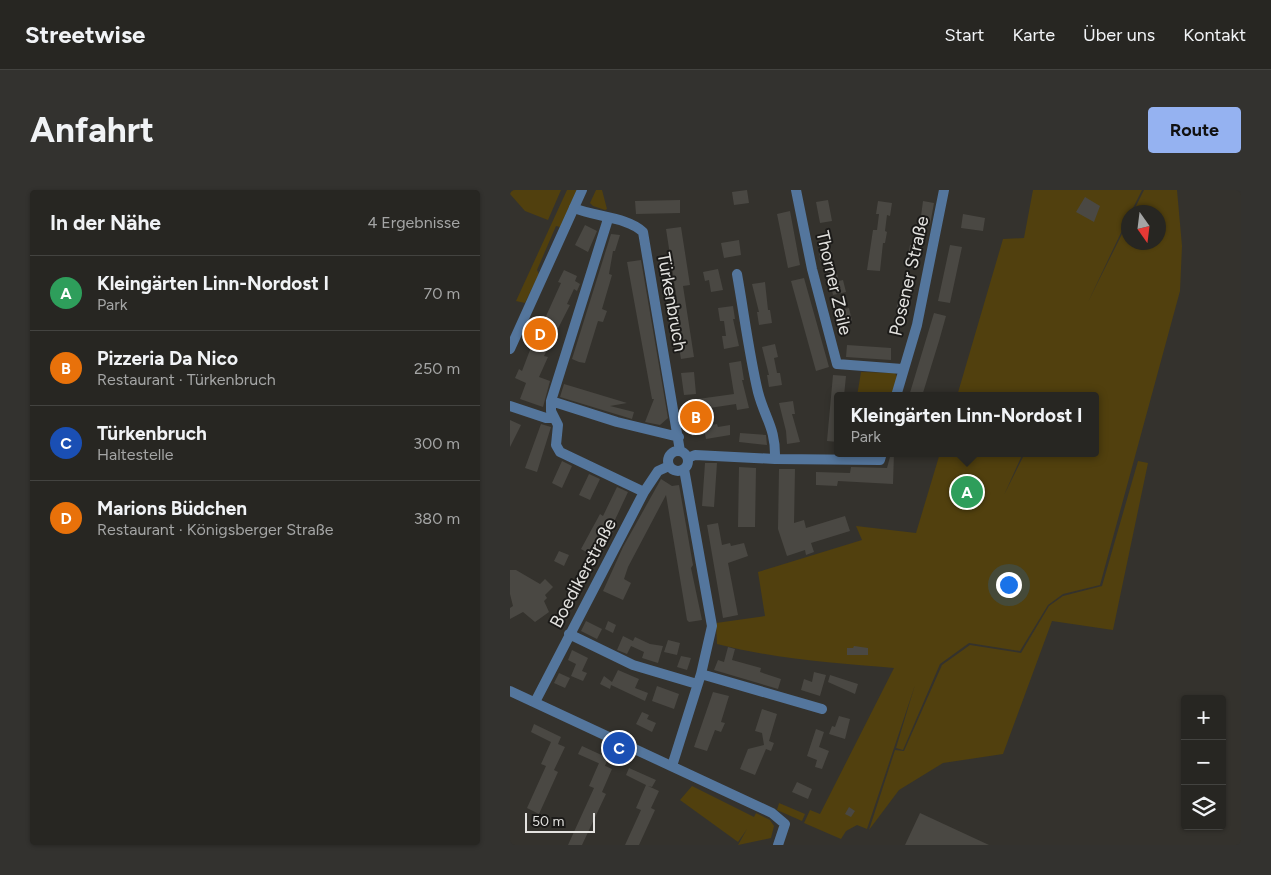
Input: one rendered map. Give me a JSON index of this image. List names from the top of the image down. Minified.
{"streets":{"street":["Posener Straße","Thorner Zeile","Türkenbruch","Boedikerstraße"]},"crossings":[["Posener Straße","Thorner Zeile"],["Türkenbruch","Boedikerstraße"]],"scale_bar":"50 m","north":"bottom","page":{"header":"Streetwise","nav":["Start","Karte","Über uns","Kontakt"],"buttons":"Route","title":"Anfahrt","heading":["In der Nähe","4 Ergebnisse"],"list":[{"mark":"A","name":"Kleingärten Linn-Nordost I","note":"Park","value":"70 m"},{"mark":"B","name":"Pizzeria Da Nico","note":"Restaurant · Türkenbruch","value":"250 m"},{"mark":"C","name":"Türkenbruch","note":"Haltestelle","value":"300 m"},{"mark":"D","name":"Marions Büdchen","note":"Restaurant · Königsberger Straße","value":"380 m"}],"pins":["D","B","A","C"],"popup":["Kleingärten Linn-Nordost I","Park"],"map_buttons":["+","−"],"scale":"50 m"}}
